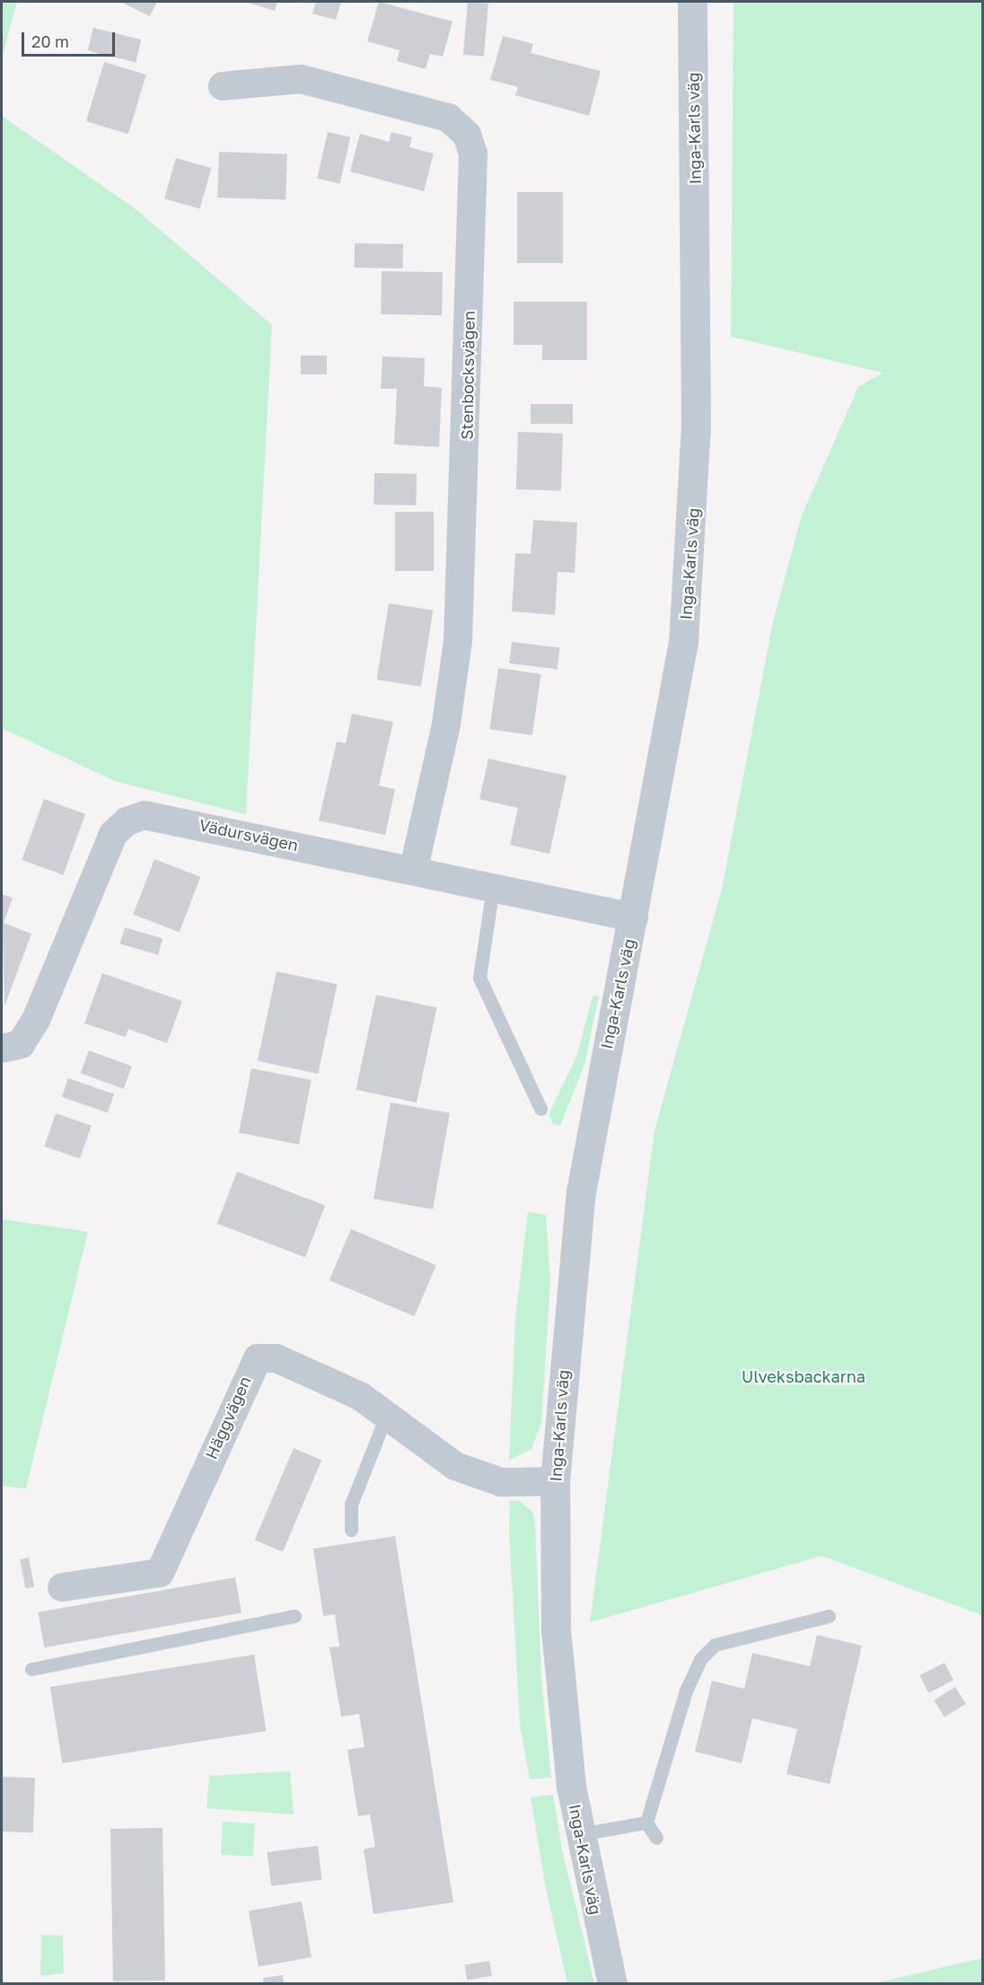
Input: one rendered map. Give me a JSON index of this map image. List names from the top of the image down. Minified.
{"streets":{"street":["Inga-Karls väg","Stenbocksvägen","Vädursvägen","Häggvägen"]},"crossings":[["Inga-Karls väg","Vädursvägen"],["Inga-Karls väg","Häggvägen"],["Stenbocksvägen","Vädursvägen"]],"parks":["Ulveksbackarna"],"scale_bar":"20 m"}
